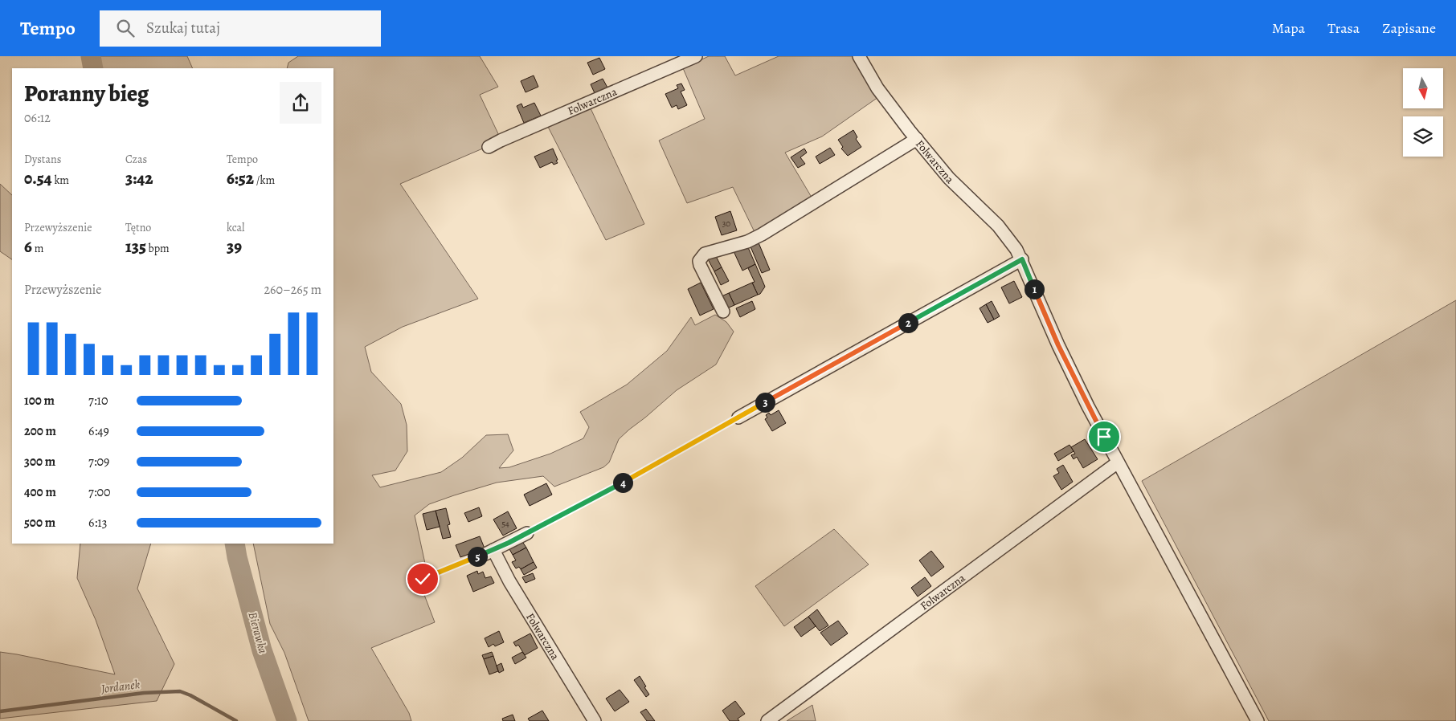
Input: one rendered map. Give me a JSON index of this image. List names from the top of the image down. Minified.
{"streets":{"street":["Folwarczna"]},"water":["Bierawka","Jordanek"],"house_numbers":["30","54"],"north":"bottom","page":{"header":"Tempo","search":"Szukaj tutaj","nav":["Mapa","Trasa","Zapisane"],"heading":["Poranny bieg","06:12"],"stats":[["Dystans","0.54 km"],["Czas","3:42"],["Tempo","6:52 /km"],["Przewyższenie","6 m"],["Tętno","135 bpm"],["kcal","39"]],"chart":["Przewyższenie","260–265 m"],"pins":["1","2","3","4","5"],"list":[{"name":"100 m","note":"7:10"},{"name":"200 m","note":"6:49"},{"name":"300 m","note":"7:09"},{"name":"400 m","note":"7:00"},{"name":"500 m","note":"6:13"}]}}
